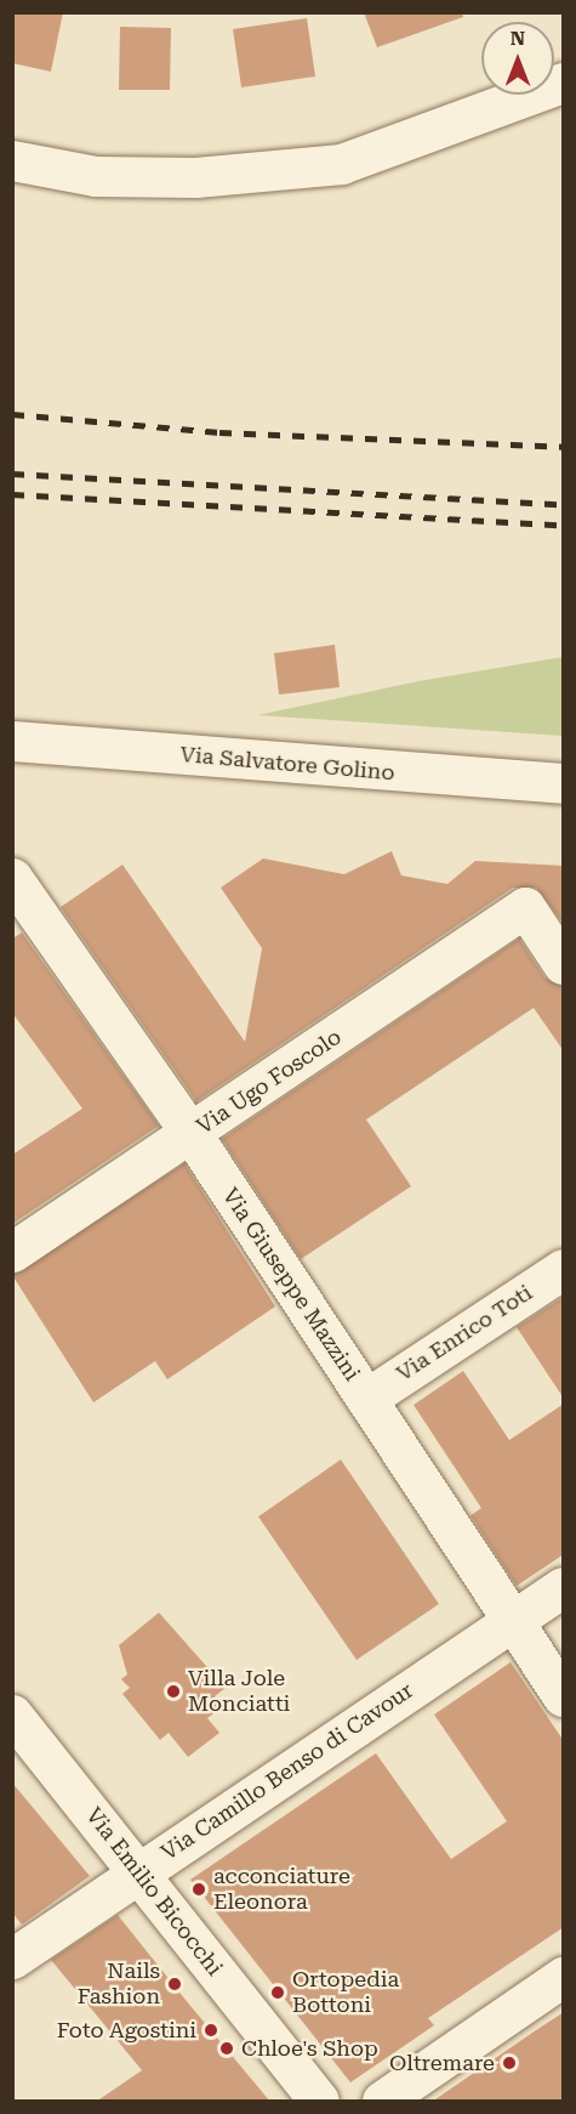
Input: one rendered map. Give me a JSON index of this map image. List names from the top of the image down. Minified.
{"streets":{"street":["Via Salvatore Golino","Via Ugo Foscolo","Via Giuseppe Mazzini","Via Enrico Toti","Via Camillo Benso di Cavour","Via Emilio Bicocchi"]},"crossings":[["Via Ugo Foscolo","Via Giuseppe Mazzini"],["Via Giuseppe Mazzini","Via Enrico Toti"],["Via Giuseppe Mazzini","Via Camillo Benso di Cavour"],["Via Camillo Benso di Cavour","Via Emilio Bicocchi"]],"places":["Villa Jole Monciatti","acconciature Eleonora","Nails Fashion","Ortopedia Bottoni","Foto Agostini","Chloe's Shop","Oltremare"],"north":"top"}
